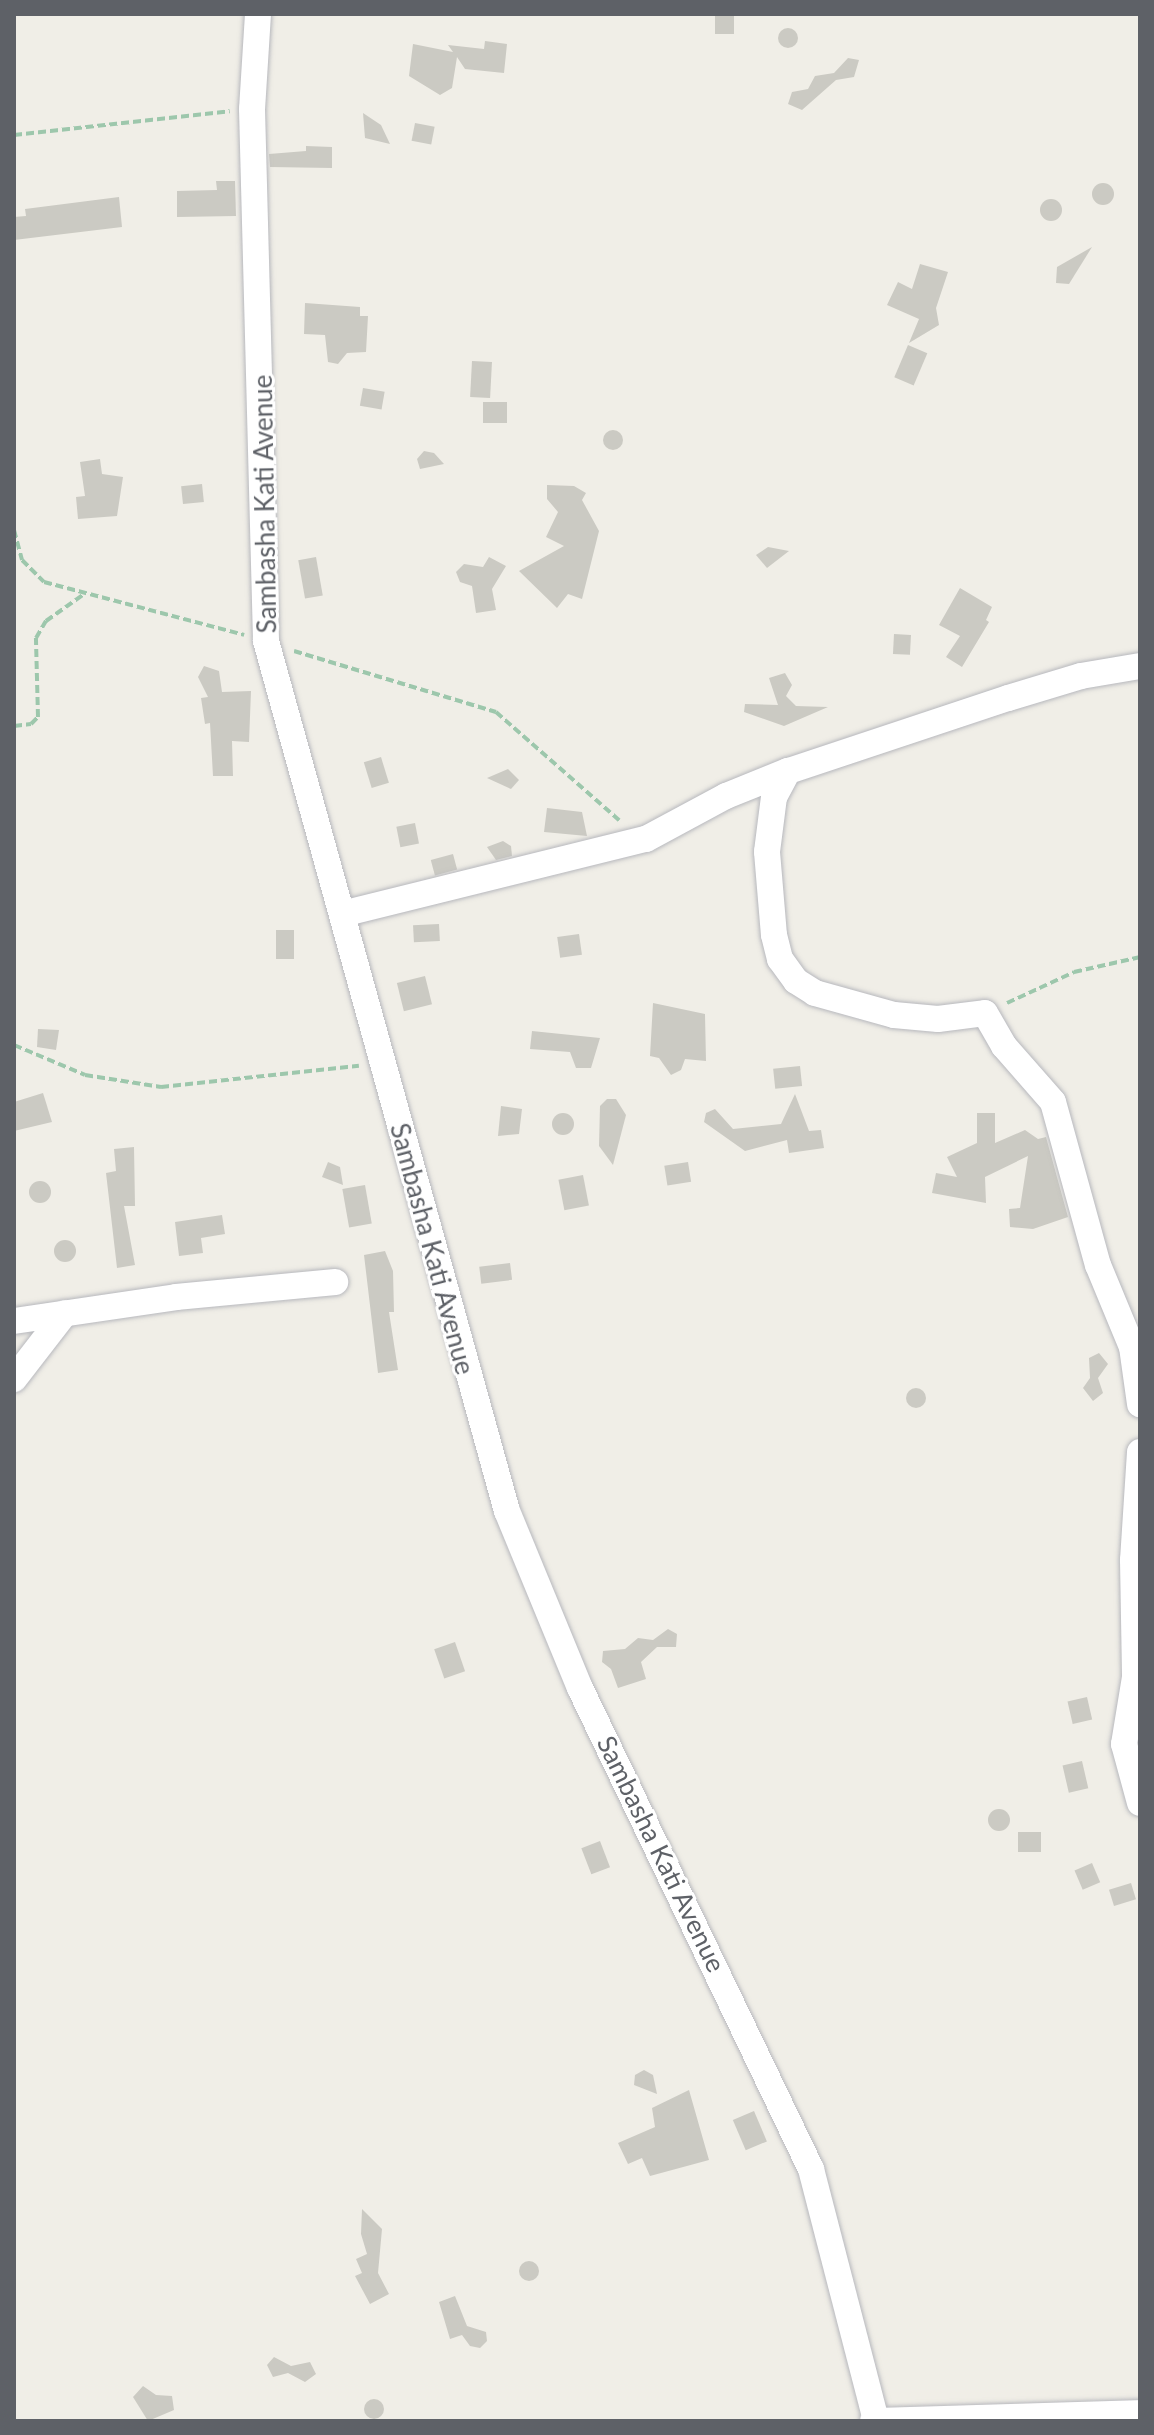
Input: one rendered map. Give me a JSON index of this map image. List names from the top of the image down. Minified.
{"streets":{"street":["Sambasha Kati Avenue"]}}
